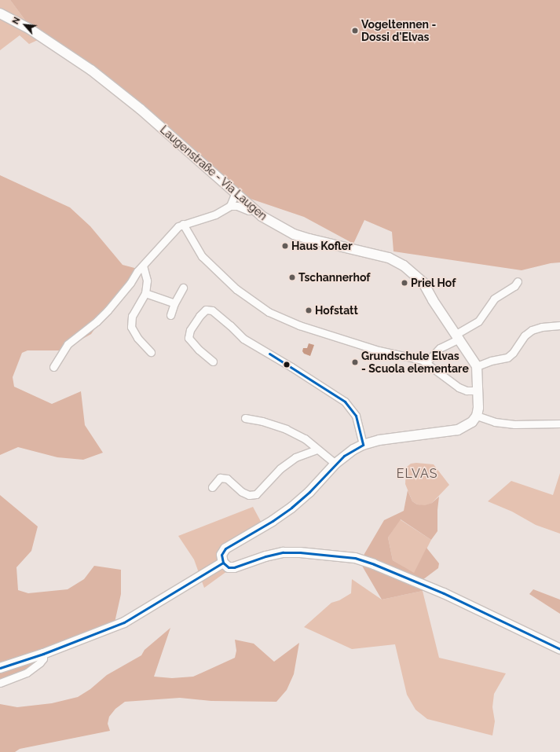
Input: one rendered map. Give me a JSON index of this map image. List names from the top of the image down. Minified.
{"streets":{"street":["Laugenstraße - Via Laugen"]},"districts":["ELVAS"],"places":["Vogeltennen - Dossi d'Elvas","Haus Kofler","Tschannerhof","Priel Hof","Hofstatt","Grundschule Elvas - Scuola elementare"],"north":"top left"}
